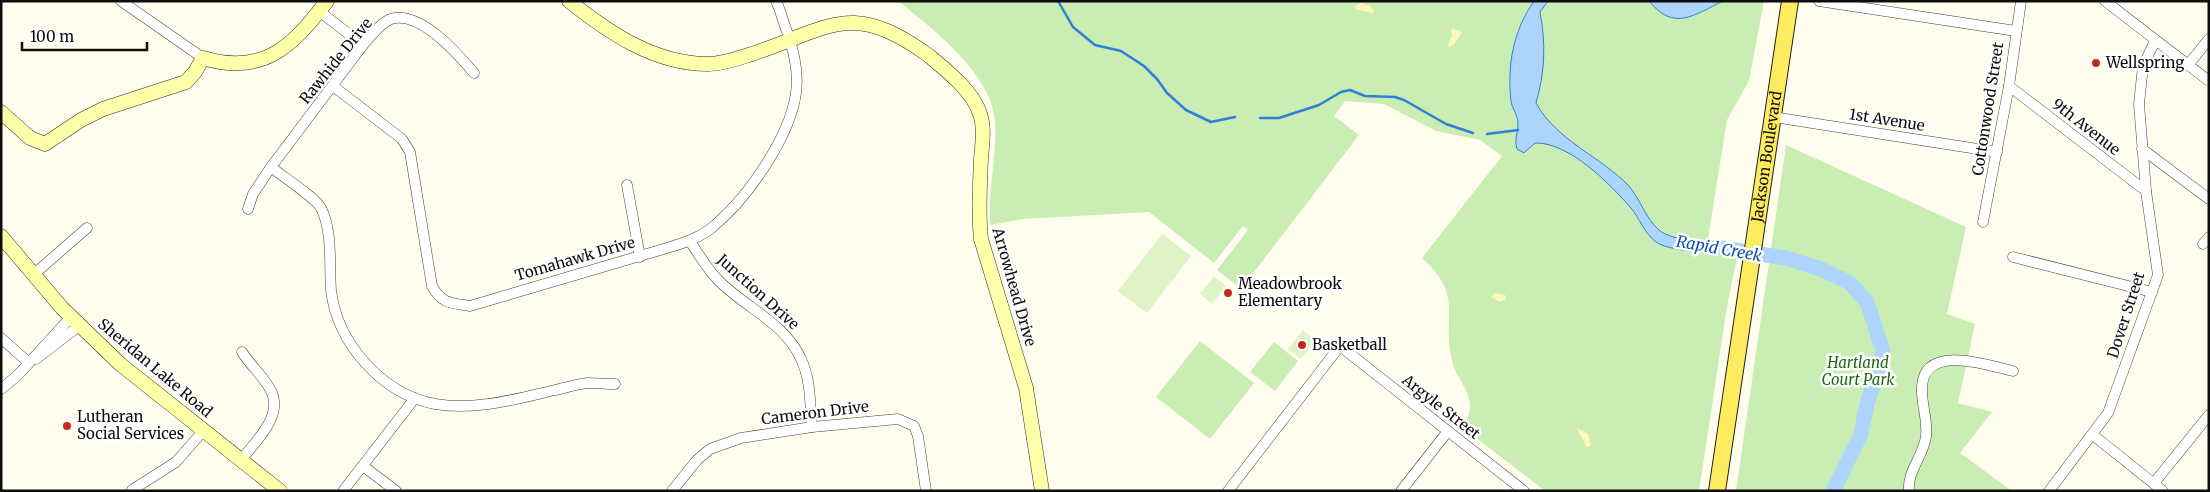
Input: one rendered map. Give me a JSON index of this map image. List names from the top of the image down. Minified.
{"streets":{"main road":["Jackson Boulevard"],"street":["Rawhide Drive","Cottonwood Street","1st Avenue","9th Avenue","Tomahawk Drive","Arrowhead Drive","Junction Drive","Dover Street","Sheridan Lake Road","Argyle Street","Cameron Drive"]},"crossings":[["Rawhide Drive","Tomahawk Drive"],["Cottonwood Street","1st Avenue"],["Cottonwood Street","9th Avenue"],["1st Avenue","Jackson Boulevard"],["9th Avenue","Dover Street"],["Tomahawk Drive","Arrowhead Drive"],["Tomahawk Drive","Junction Drive"],["Junction Drive","Cameron Drive"]],"water":["Rapid Creek"],"parks":["Hartland Court Park"],"places":["Wellspring","Meadowbrook Elementary","Basketball","Lutheran Social Services"],"scale_bar":"100 m"}
